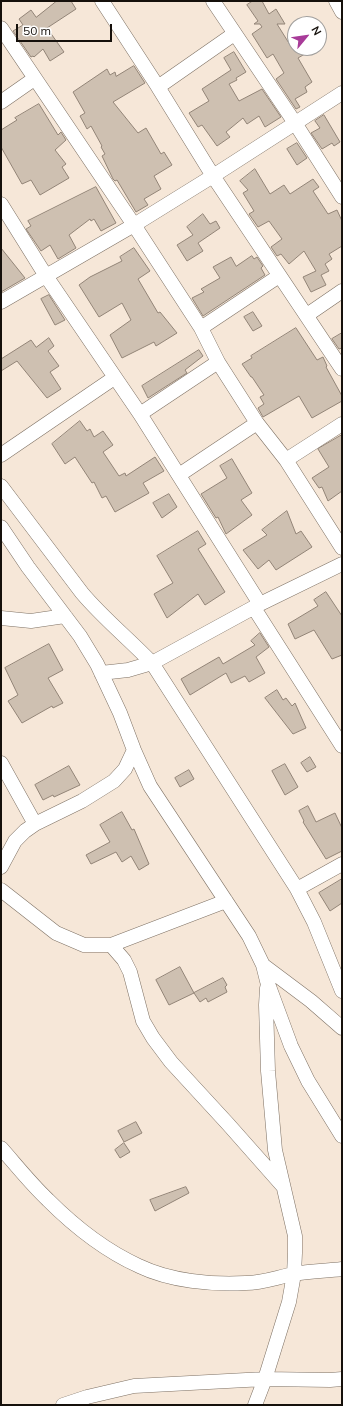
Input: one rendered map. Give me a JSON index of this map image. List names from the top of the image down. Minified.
{"scale_bar":"50 m","north":"top right"}
